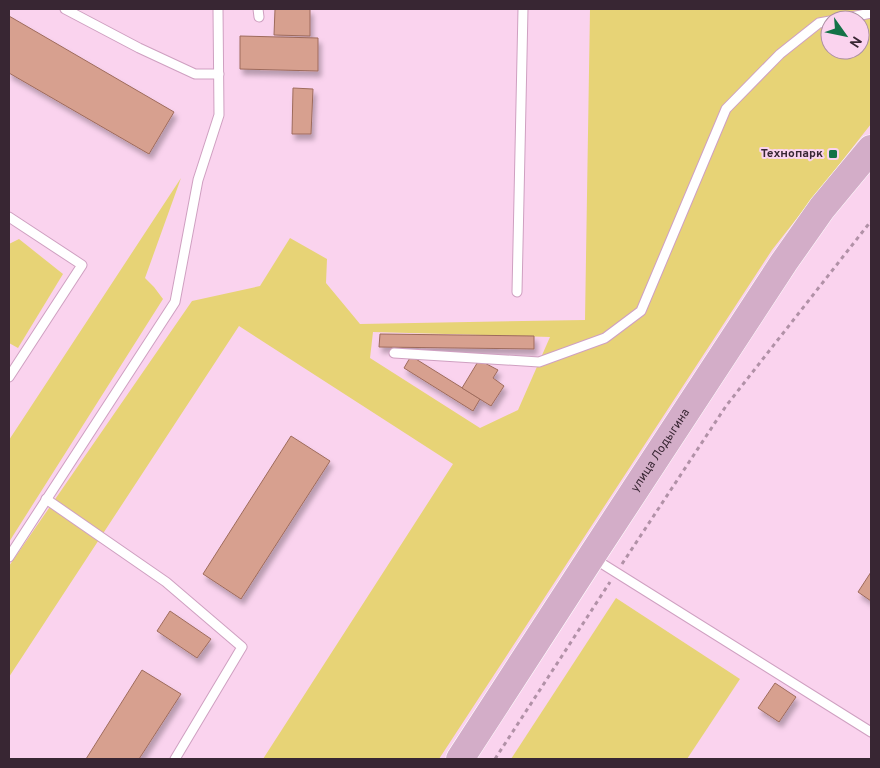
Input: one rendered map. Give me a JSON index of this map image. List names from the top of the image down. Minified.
{"streets":{"main road":["улица Лодыгина"]},"places":{"transit":["Технопарк"]},"north":"bottom right"}
